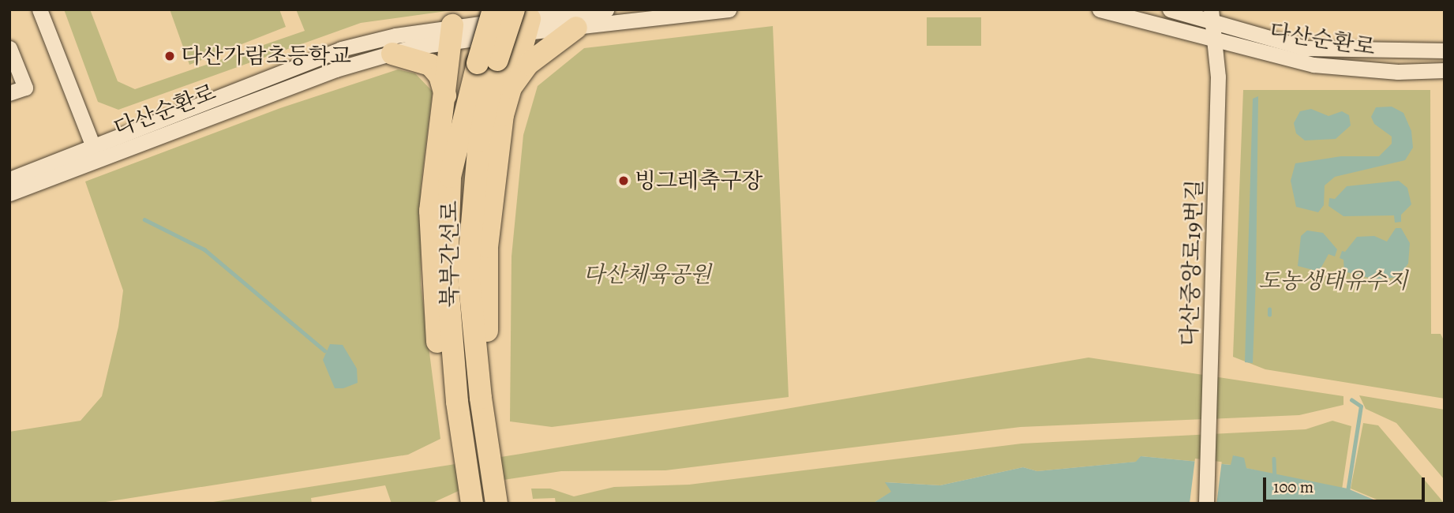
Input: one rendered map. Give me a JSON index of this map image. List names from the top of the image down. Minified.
{"streets":{"highway":["북부간선로"],"street":["다산순환로","다산중앙로19번길"]},"crossings":[["다산순환로","북부간선로"],["다산순환로","다산중앙로19번길"]],"parks":["다산체육공원","도농생태유수지"],"places":["다산가람초등학교","빙그레축구장"],"scale_bar":"100 m"}
